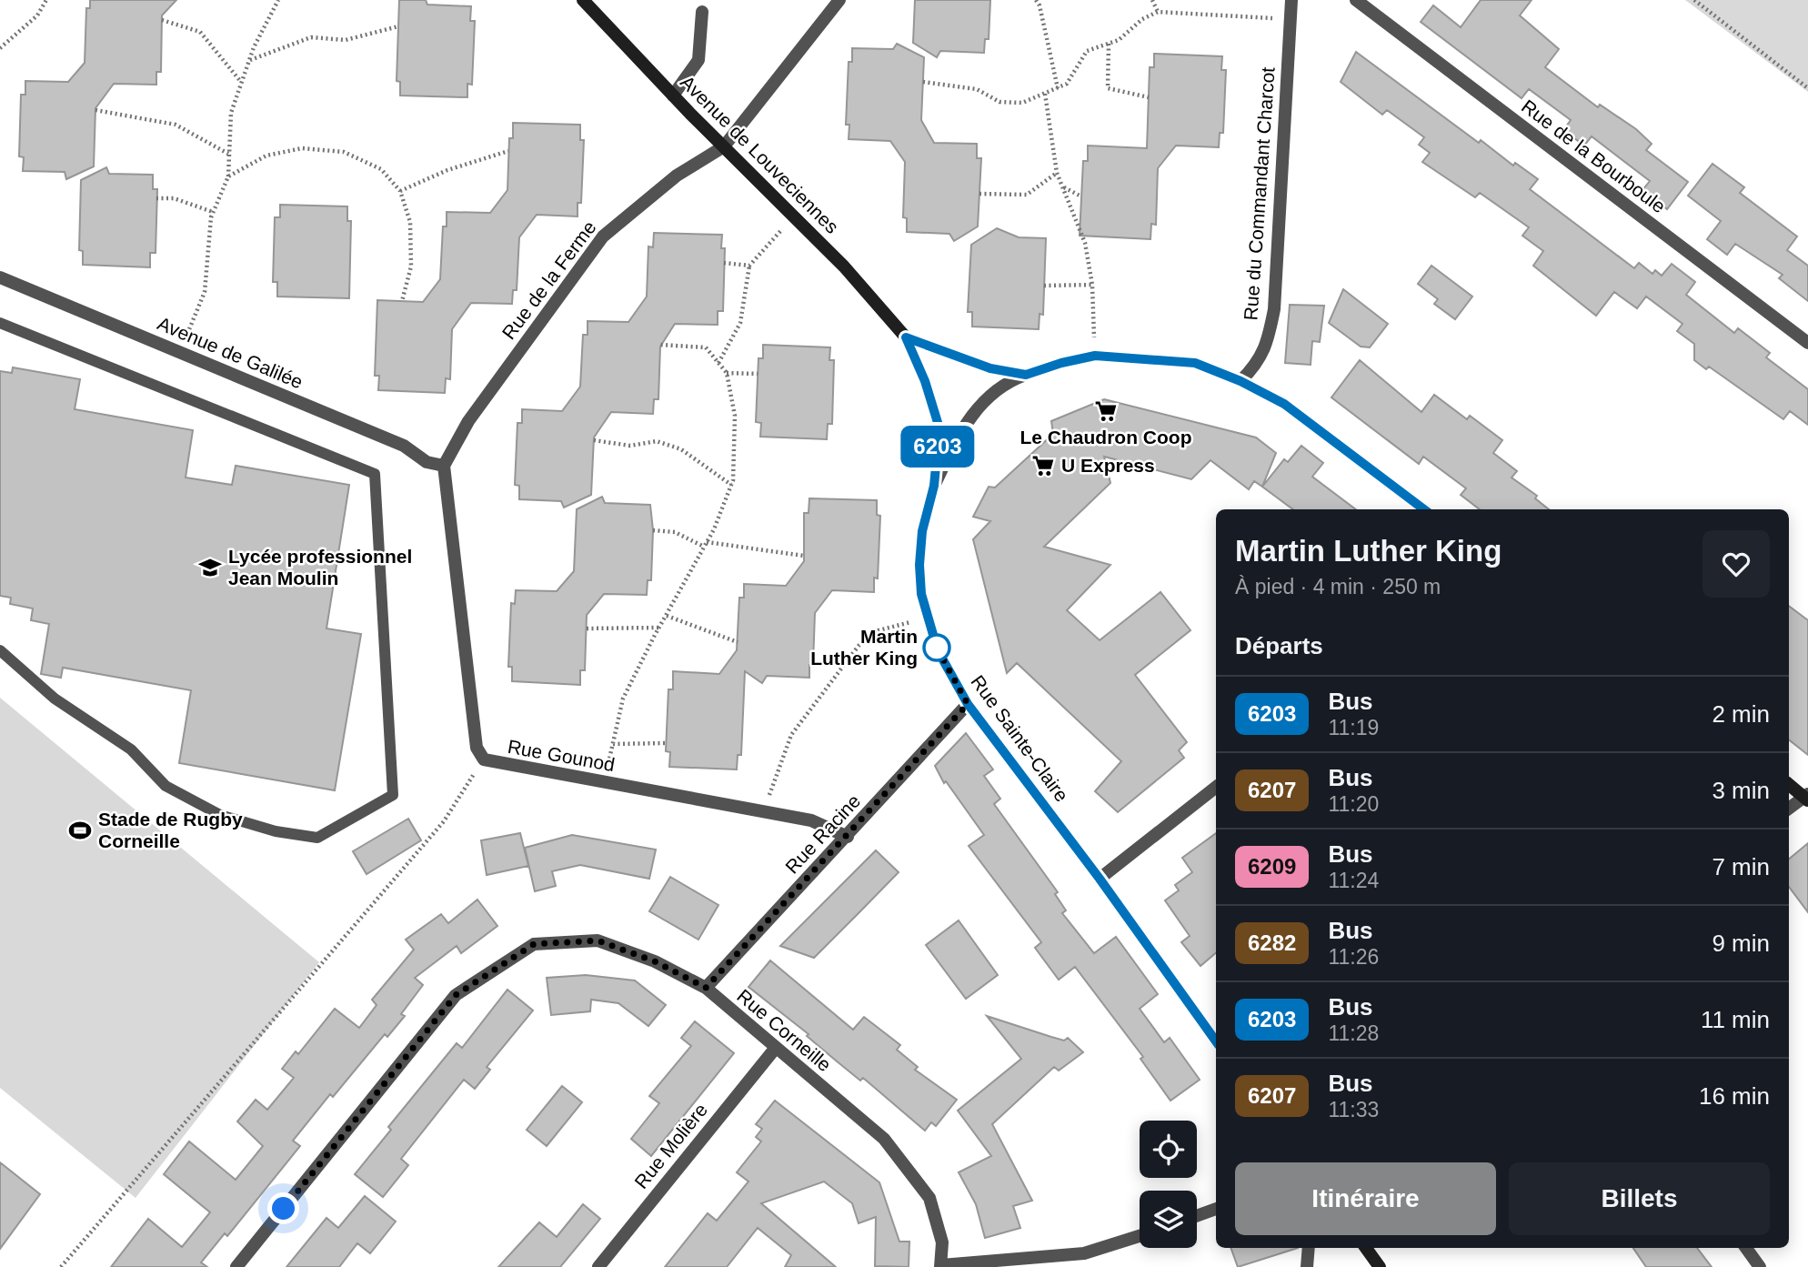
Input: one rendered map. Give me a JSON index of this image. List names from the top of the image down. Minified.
{"streets":{"street":["Avenue de Louveciennes","Rue de la Bourboule","Rue du Commandant Charcot","Rue de la Ferme","Avenue de Galilée","Rue Sainte-Claire","Rue Gounod","Rue Racine","Rue Corneille","Rue Molière"]},"crossings":[["Avenue de Louveciennes","Rue de la Ferme"],["Avenue de Louveciennes","Rue Sainte-Claire"],["Rue de la Ferme","Avenue de Galilée"],["Rue de la Ferme","Rue Gounod"],["Avenue de Galilée","Rue Gounod"],["Rue Sainte-Claire","Rue Racine"],["Rue Gounod","Rue Racine"],["Rue Racine","Rue Corneille"],["Rue Corneille","Rue Molière"]],"places":{"supermarket":["Le Chaudron Coop","U Express"],"school or university":["Lycée professionnel Jean Moulin"],"other":["Martin Luther King"],"sports":["Stade de Rugby Corneille"]},"lines":["bus line 6203"],"page":{"on_map":"6203","heading":[["Martin Luther King","À pied · 4 min · 250 m"],"Départs"],"list":[{"mark":"6203","name":"Bus","note":"11:19","value":"2 min"},{"mark":"6207","name":"Bus","note":"11:20","value":"3 min"},{"mark":"6209","name":"Bus","note":"11:24","value":"7 min"},{"mark":"6282","name":"Bus","note":"11:26","value":"9 min"},{"mark":"6203","name":"Bus","note":"11:28","value":"11 min"},{"mark":"6207","name":"Bus","note":"11:33","value":"16 min"}],"buttons":["Itinéraire","Billets"]}}
